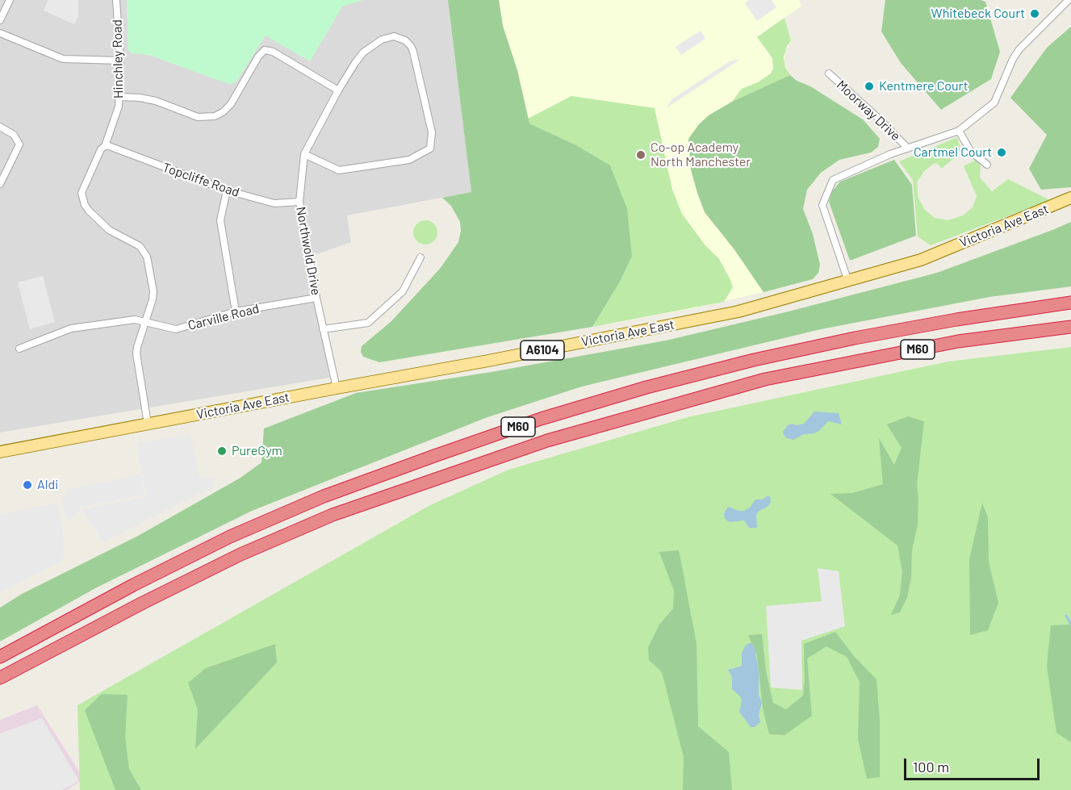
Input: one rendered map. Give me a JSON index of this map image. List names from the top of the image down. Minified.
{"streets":{"highway":["M60"],"main road":["Victoria Ave East","A6104"],"street":["Hinchley Road","Moorway Drive","Topcliffe Road","Northwold Drive","Carville Road"]},"crossings":[["Hinchley Road","Topcliffe Road"],["Hinchley Road","Victoria Ave East"],["Hinchley Road","Carville Road"],["Moorway Drive","Victoria Ave East"],["Topcliffe Road","Northwold Drive"],["Victoria Ave East","Northwold Drive"],["Northwold Drive","Carville Road"]],"places":["Whitebeck Court","Kentmere Court","Cartmel Court","Co-op Academy North Manchester","PureGym","Aldi"],"scale_bar":"100 m"}
